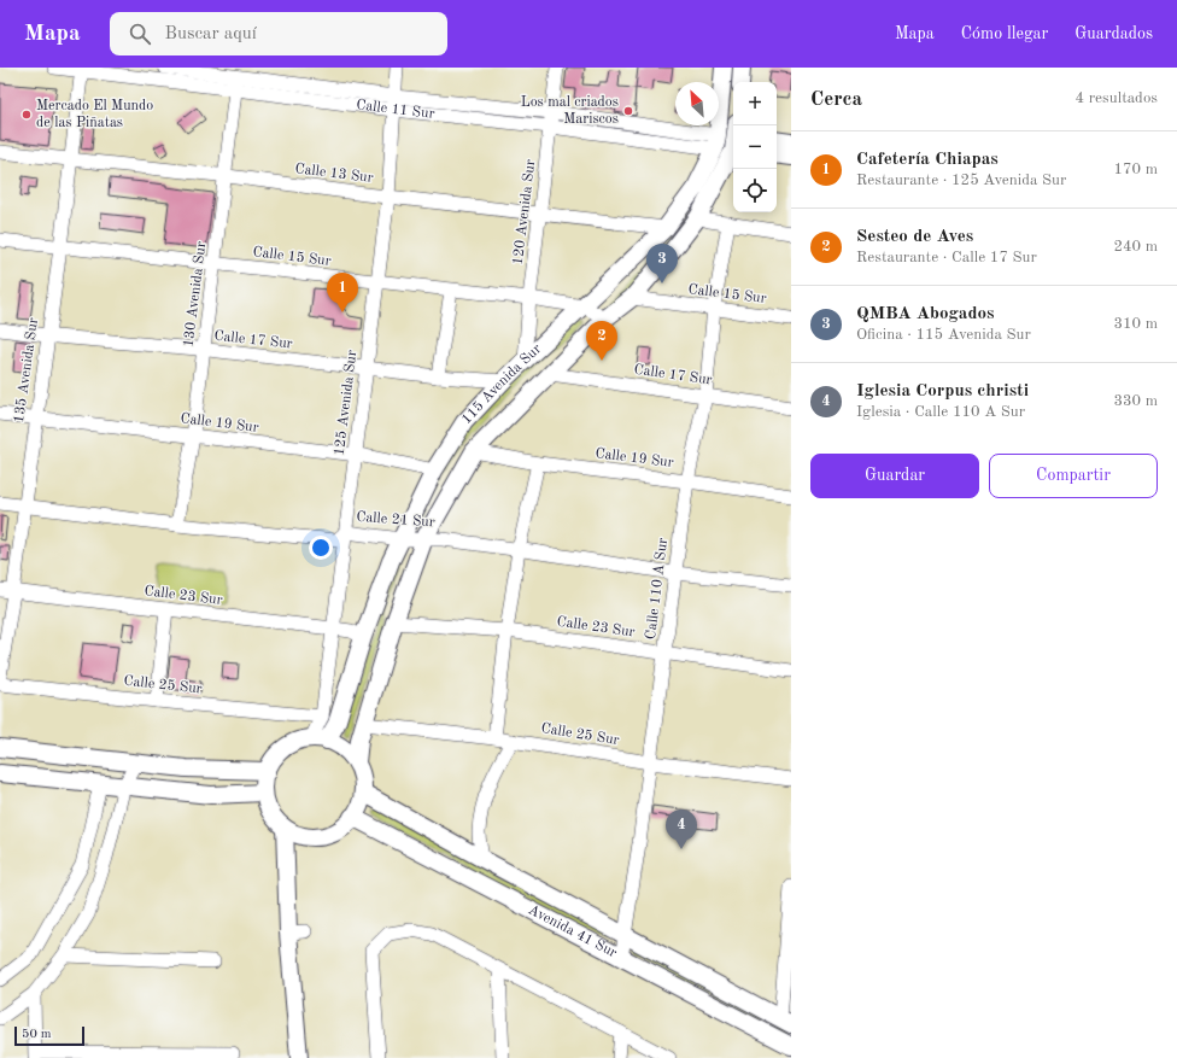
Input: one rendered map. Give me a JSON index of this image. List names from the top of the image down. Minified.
{"streets":{"main road":["Calle 11 Sur","115 Avenida Sur","Avenida 41 Sur"],"street":["Calle 13 Sur","120 Avenida Sur","Calle 15 Sur","130 Avenida Sur","Calle 17 Sur","135 Avenida Sur","125 Avenida Sur","Calle 19 Sur","Calle 21 Sur","Calle 110 A Sur","Calle 23 Sur","Calle 25 Sur"]},"crossings":[["Calle 11 Sur","120 Avenida Sur"],["Calle 11 Sur","130 Avenida Sur"],["Calle 11 Sur","135 Avenida Sur"],["Calle 11 Sur","115 Avenida Sur"],["Calle 11 Sur","125 Avenida Sur"],["Calle 13 Sur","120 Avenida Sur"],["Calle 13 Sur","130 Avenida Sur"],["Calle 13 Sur","135 Avenida Sur"],["Calle 13 Sur","115 Avenida Sur"],["Calle 13 Sur","125 Avenida Sur"],["120 Avenida Sur","Calle 15 Sur"],["120 Avenida Sur","115 Avenida Sur"],["Calle 15 Sur","130 Avenida Sur"],["Calle 15 Sur","135 Avenida Sur"],["Calle 15 Sur","115 Avenida Sur"],["Calle 15 Sur","125 Avenida Sur"],["Calle 15 Sur","Calle 110 A Sur"],["130 Avenida Sur","Calle 17 Sur"],["130 Avenida Sur","Calle 19 Sur"],["130 Avenida Sur","Calle 21 Sur"],["Calle 17 Sur","135 Avenida Sur"],["Calle 17 Sur","115 Avenida Sur"],["Calle 17 Sur","125 Avenida Sur"],["Calle 17 Sur","Calle 110 A Sur"],["135 Avenida Sur","Calle 19 Sur"],["135 Avenida Sur","Calle 21 Sur"],["135 Avenida Sur","Calle 23 Sur"],["115 Avenida Sur","125 Avenida Sur"],["115 Avenida Sur","Calle 19 Sur"],["115 Avenida Sur","Calle 21 Sur"],["115 Avenida Sur","Calle 23 Sur"],["115 Avenida Sur","Calle 25 Sur"],["115 Avenida Sur","Avenida 41 Sur"],["125 Avenida Sur","Calle 19 Sur"],["125 Avenida Sur","Calle 21 Sur"],["125 Avenida Sur","Calle 23 Sur"],["125 Avenida Sur","Calle 25 Sur"],["125 Avenida Sur","Avenida 41 Sur"],["Calle 19 Sur","Calle 110 A Sur"],["Calle 21 Sur","Calle 110 A Sur"],["Calle 110 A Sur","Calle 23 Sur"],["Calle 110 A Sur","Calle 25 Sur"],["Calle 110 A Sur","Avenida 41 Sur"]],"places":["Los mal criados Mariscos","Mercado El Mundo de las Piñatas"],"scale_bar":"50 m","north":"top left","page":{"header":"Mapa","search":"Buscar aquí","nav":["Mapa","Cómo llegar","Guardados"],"heading":["Cerca","4 resultados"],"map_buttons":["+","−"],"list":[{"mark":"1","name":"Cafetería Chiapas","note":"Restaurante · 125 Avenida Sur","value":"170 m"},{"mark":"2","name":"Sesteo de Aves","note":"Restaurante · Calle 17 Sur","value":"240 m"},{"mark":"3","name":"QMBA Abogados","note":"Oficina · 115 Avenida Sur","value":"310 m"},{"mark":"4","name":"Iglesia Corpus christi","note":"Iglesia · Calle 110 A Sur","value":"330 m"}],"pins":["3","1","2","4"],"buttons":["Guardar","Compartir"],"scale":"50 m"}}
